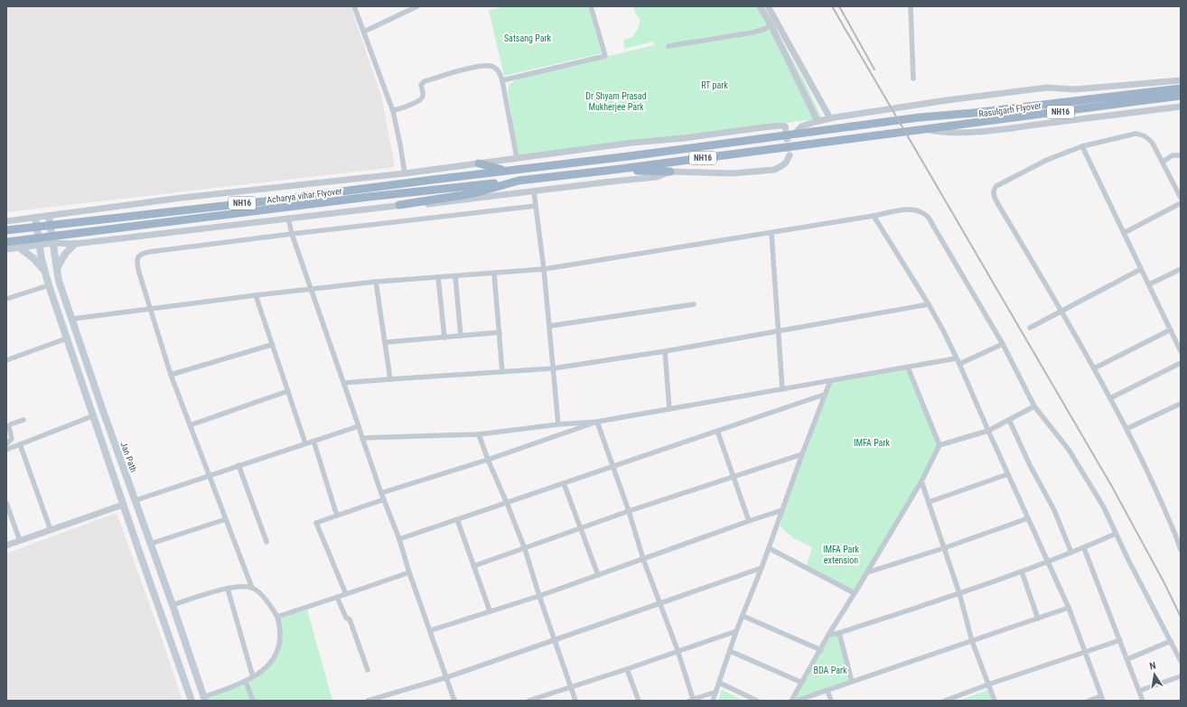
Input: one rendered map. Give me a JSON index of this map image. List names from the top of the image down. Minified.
{"streets":{"highway":["Rasulgarh Flyover","NH16","Acharya vihar Flyover"],"main road":["Jan Path"]},"crossings":[["Rasulgarh Flyover","NH16"],["NH16","Acharya vihar Flyover"]],"parks":["Satsang Park","RT park","Dr Shyam Prasad Mukherjee Park","IMFA Park","IMFA Park extension","BDA Park"],"north":"top"}
